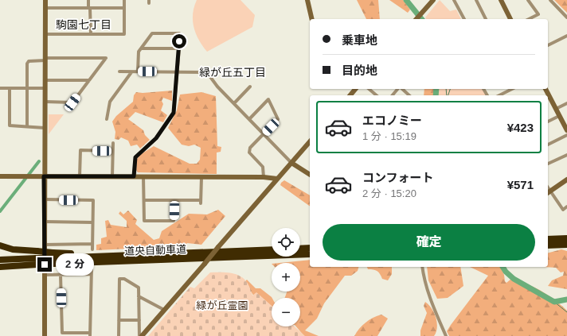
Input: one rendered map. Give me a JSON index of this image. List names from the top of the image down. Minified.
{"streets":{"highway":["道央自動車道"]},"districts":["駒園七丁目","緑が丘五丁目"],"parks":["緑が丘霊園"],"page":{"banner":["乗車地","目的地"],"list":[{"name":"エコノミー","note":"1 分 · 15:19","value":"¥423"},{"name":"コンフォート","note":"2 分 · 15:20","value":"¥571"}],"buttons":"確定","map_buttons":["+","−"],"bubble":"2 分"}}
